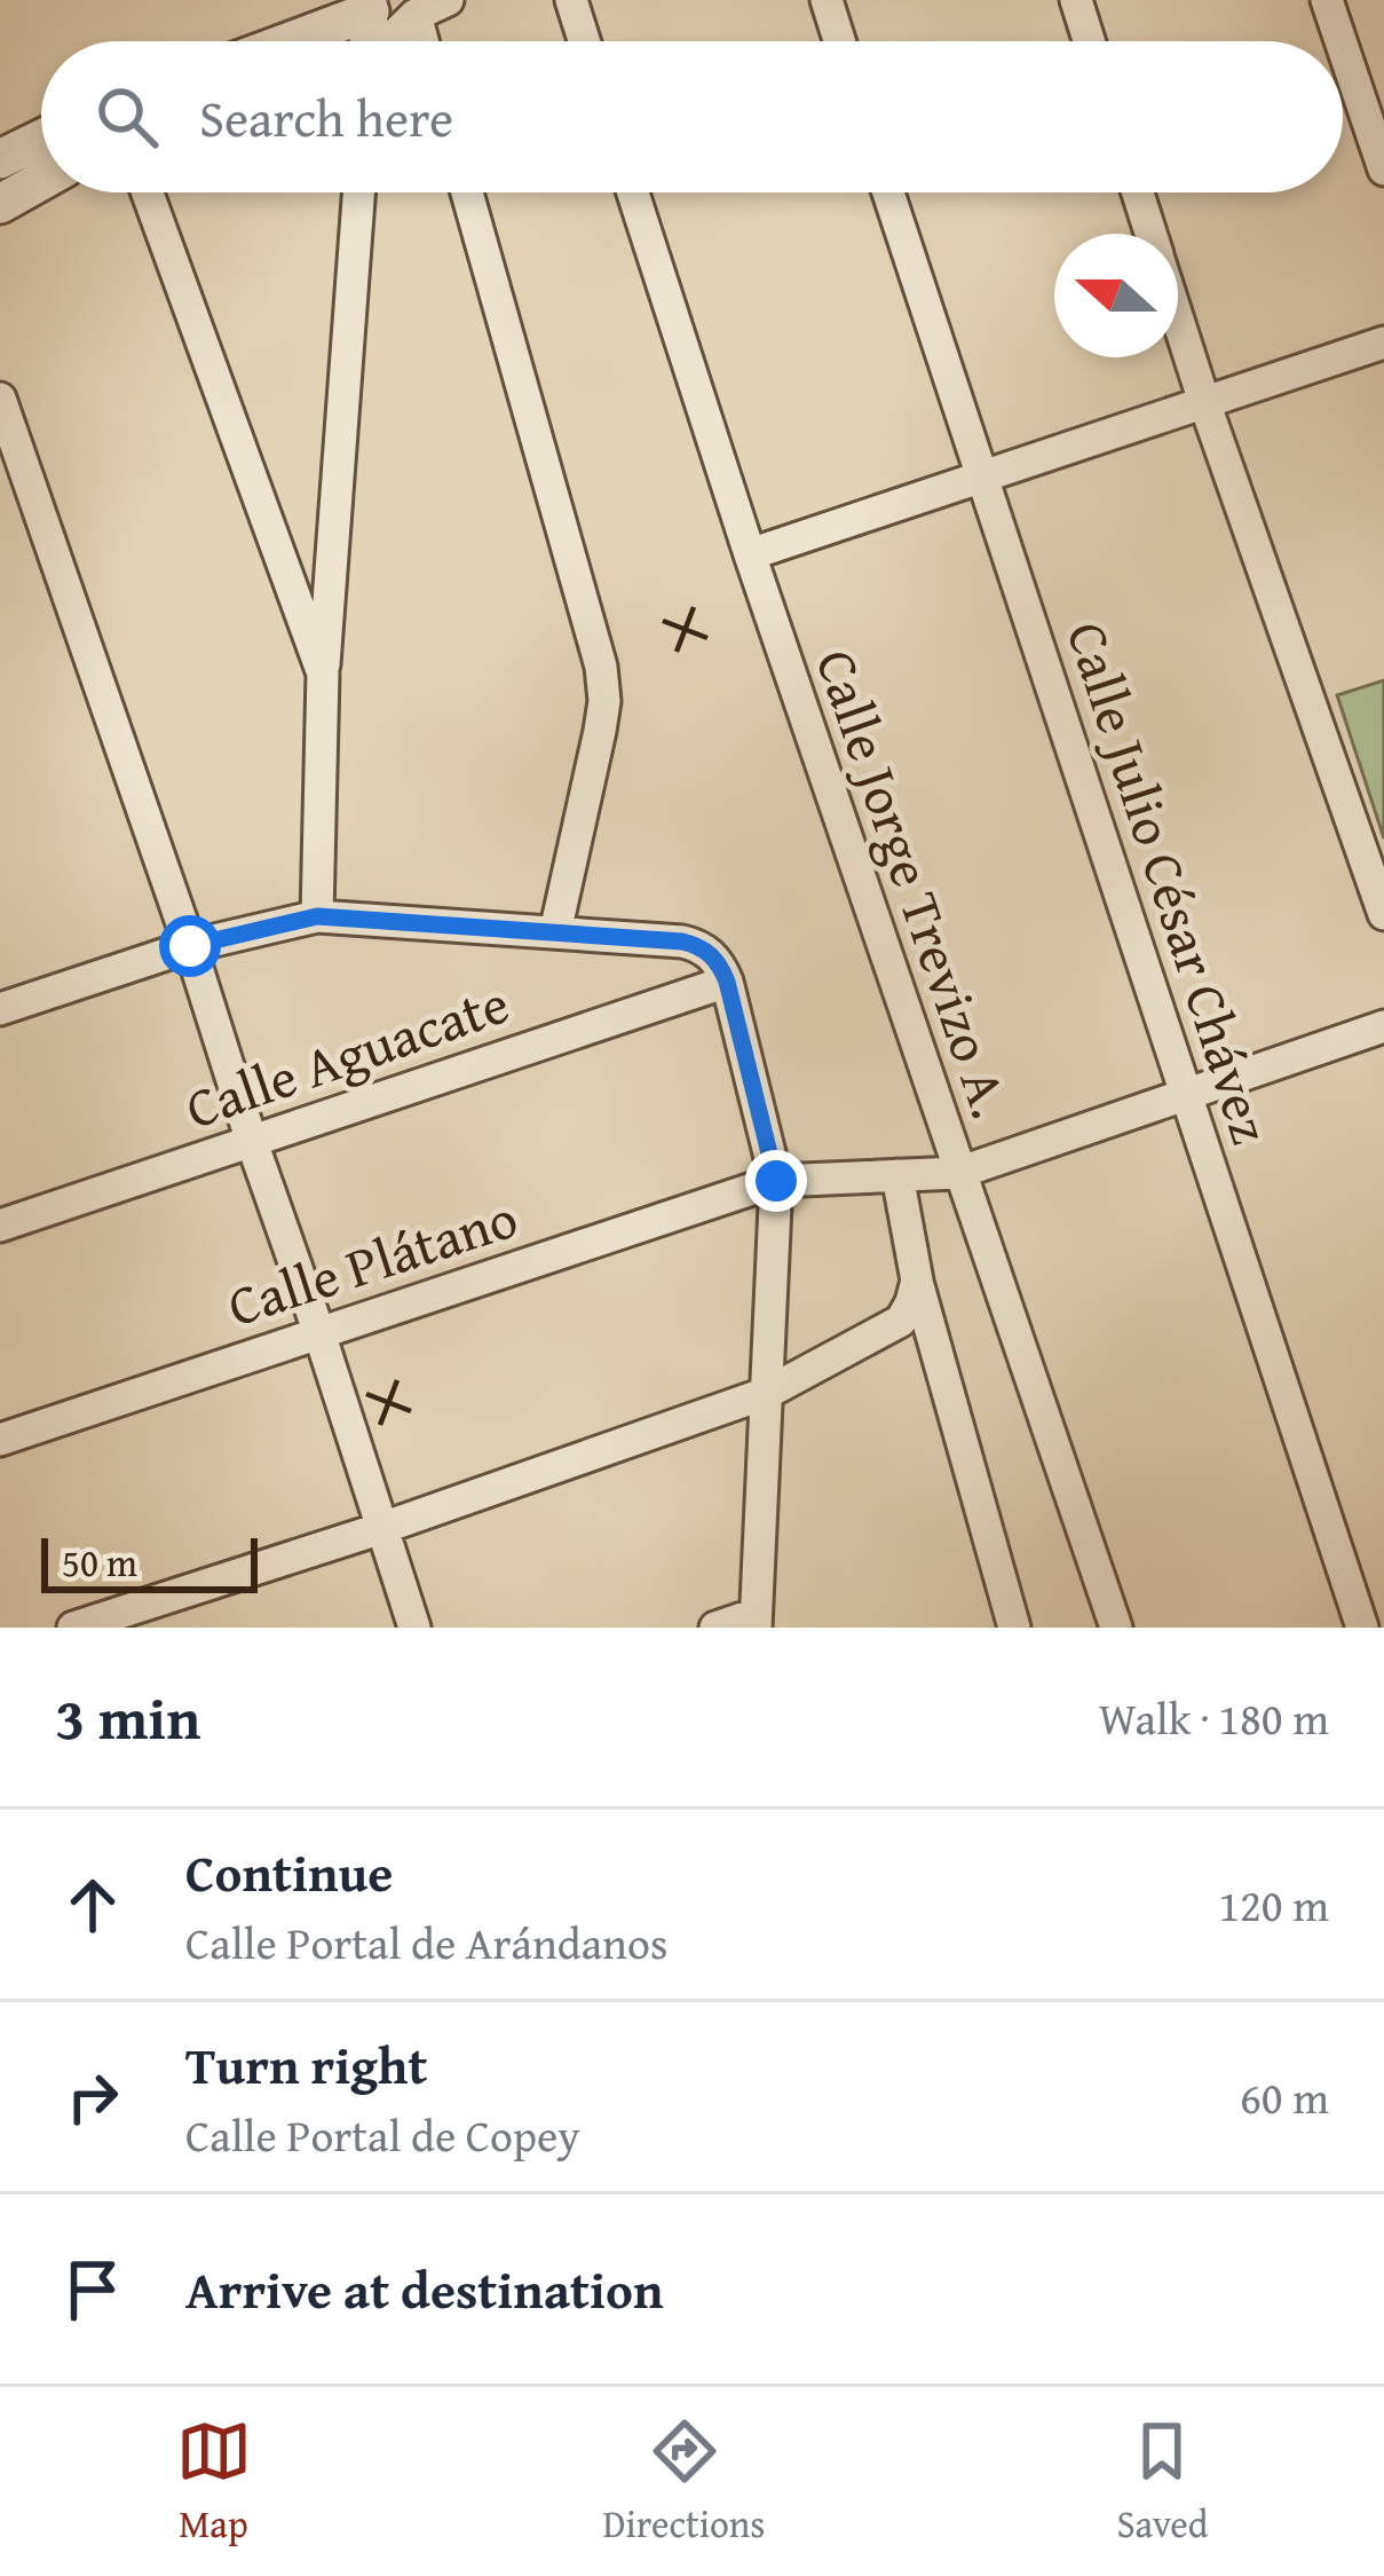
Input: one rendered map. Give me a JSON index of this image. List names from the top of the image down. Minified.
{"streets":{"street":["Calle Julio César Chávez","Calle Jorge Trevizo A.","Calle Aguacate","Calle Plátano"]},"crossings":[["Calle Julio César Chávez","Calle Plátano"],["Calle Jorge Trevizo A.","Calle Plátano"]],"scale_bar":"50 m","north":"left","page":{"search":"Search here","scale":"50 m","heading":["3 min","Walk · 180 m"],"list":[["Continue","Calle Portal de Arándanos","120 m"],["Turn right","Calle Portal de Copey","60 m"],"Arrive at destination"],"nav":["Map","Directions","Saved"]}}
